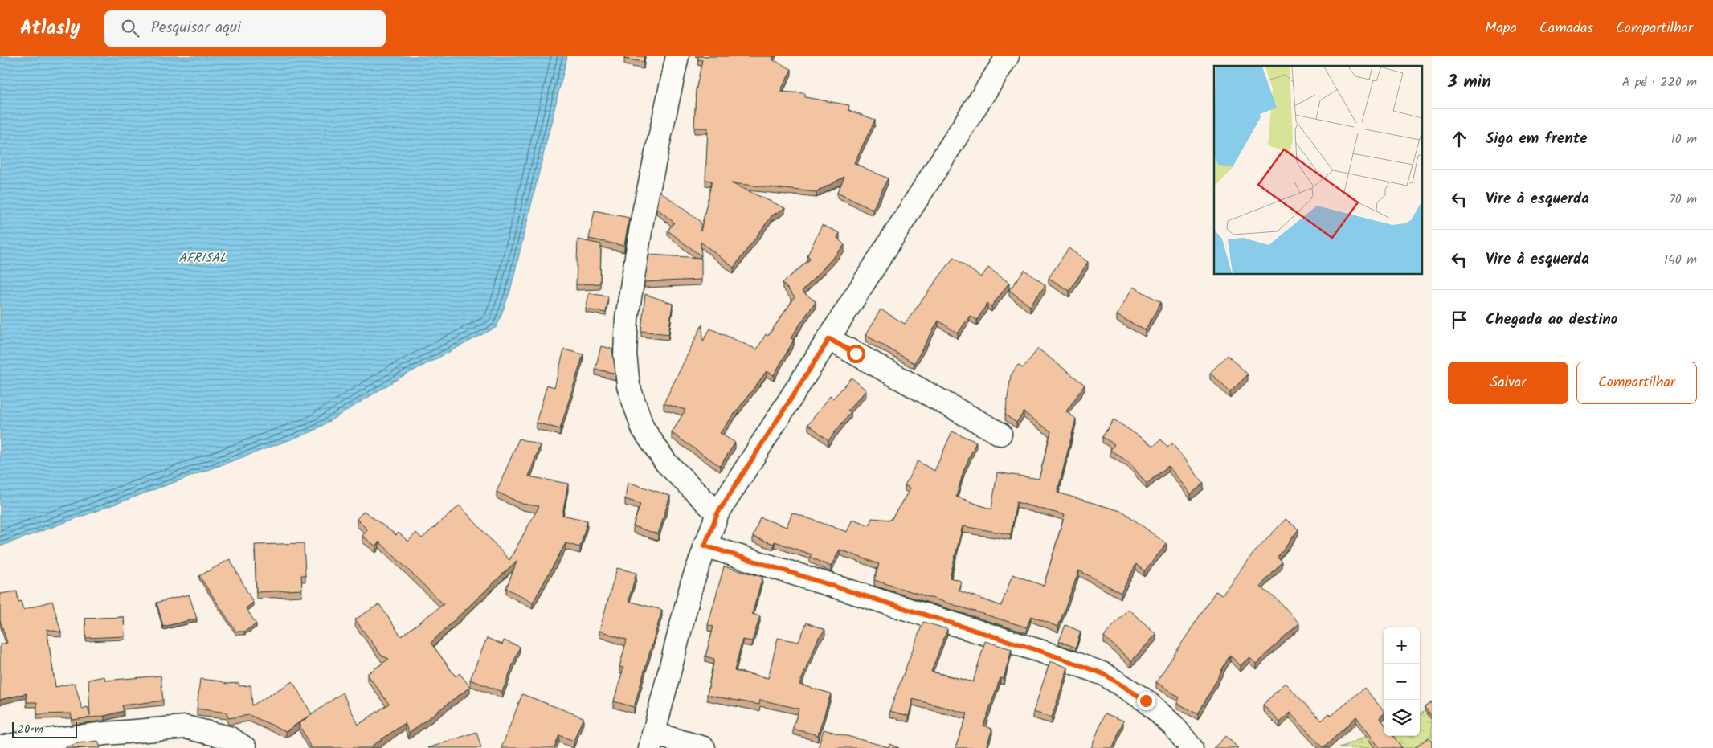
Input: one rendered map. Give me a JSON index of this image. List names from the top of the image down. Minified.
{"water":["AFRISAL"],"scale_bar":"20 m","page":{"header":"Atlasly","search":"Pesquisar aqui","nav":["Mapa","Camadas","Compartilhar"],"heading":["3 min","A pé · 220 m"],"list":[["Siga em frente","10 m"],["Vire à esquerda","70 m"],["Vire à esquerda","140 m"],"Chegada ao destino"],"buttons":["Salvar","Compartilhar"],"map_buttons":["+","−"],"scale":"20 m"}}
